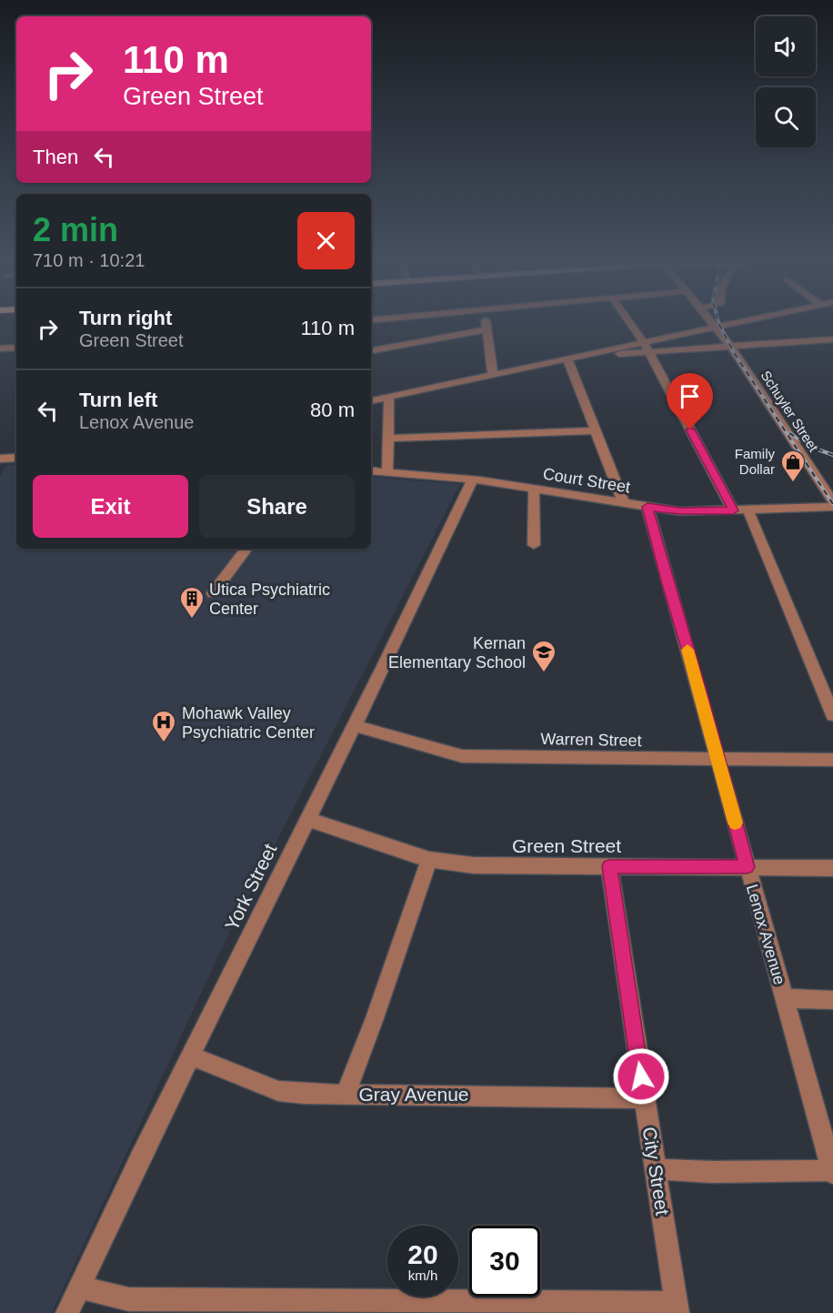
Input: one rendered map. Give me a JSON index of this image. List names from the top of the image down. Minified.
{"streets":{"street":["Schuyler Street","Court Street","Warren Street","Green Street","York Street","Lenox Avenue","Gray Avenue","City Street"]},"crossings":[["Court Street","York Street"],["Court Street","Lenox Avenue"],["Warren Street","York Street"],["Warren Street","Lenox Avenue"],["Green Street","York Street"],["Green Street","Lenox Avenue"],["Green Street","City Street"],["York Street","Gray Avenue"],["Gray Avenue","City Street"]],"places":{"shop":["Family Dollar"],"building":["Utica Psychiatric Center"],"school or university":["Kernan Elementary School"],"hospital":["Mohawk Valley Psychiatric Center"]},"page":{"turn":["110 m","Green Street"],"then":"Then","heading":["2 min","710 m · 10:21"],"list":[{"name":"Turn right","note":"Green Street","value":"110 m"},{"name":"Turn left","note":"Lenox Avenue","value":"80 m"}],"buttons":["Exit","Share"],"speed":"20 km/h","limit":"30"}}
